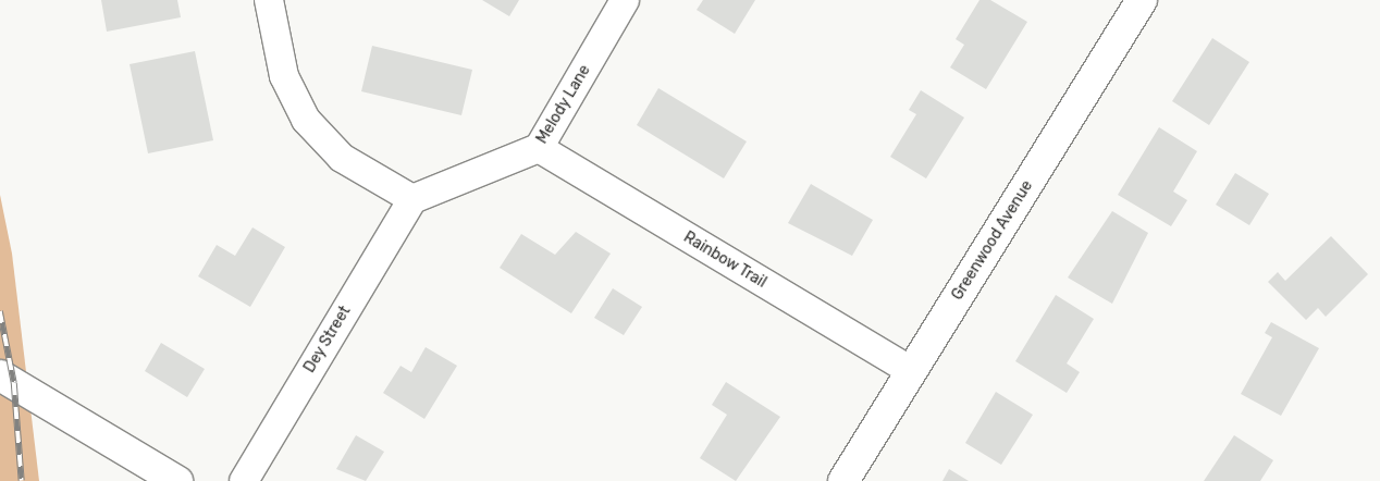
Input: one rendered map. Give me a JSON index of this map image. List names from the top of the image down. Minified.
{"streets":{"street":["Melody Lane","Greenwood Avenue","Rainbow Trail","Dey Street"]},"crossings":[["Melody Lane","Rainbow Trail"],["Melody Lane","Dey Street"],["Greenwood Avenue","Rainbow Trail"]]}
